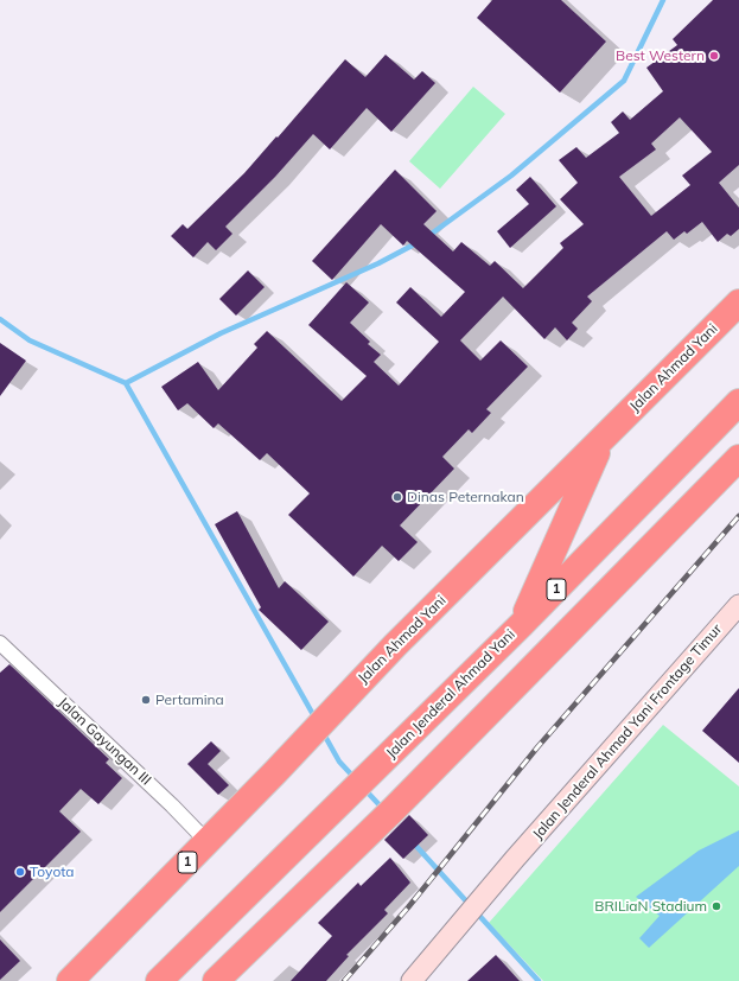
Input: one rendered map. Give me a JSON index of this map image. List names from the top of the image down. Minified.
{"streets":{"highway":["Jalan Ahmad Yani","1","Jalan Jenderal Ahmad Yani"],"street":["Jalan Jenderal Ahmad Yani Frontage Timur","Jalan Gayungan III"]},"crossings":[["Jalan Ahmad Yani","Jalan Gayungan III"]],"places":["Best Western","Dinas Peternakan","Pertamina","Toyota","BRILiaN Stadium"]}
